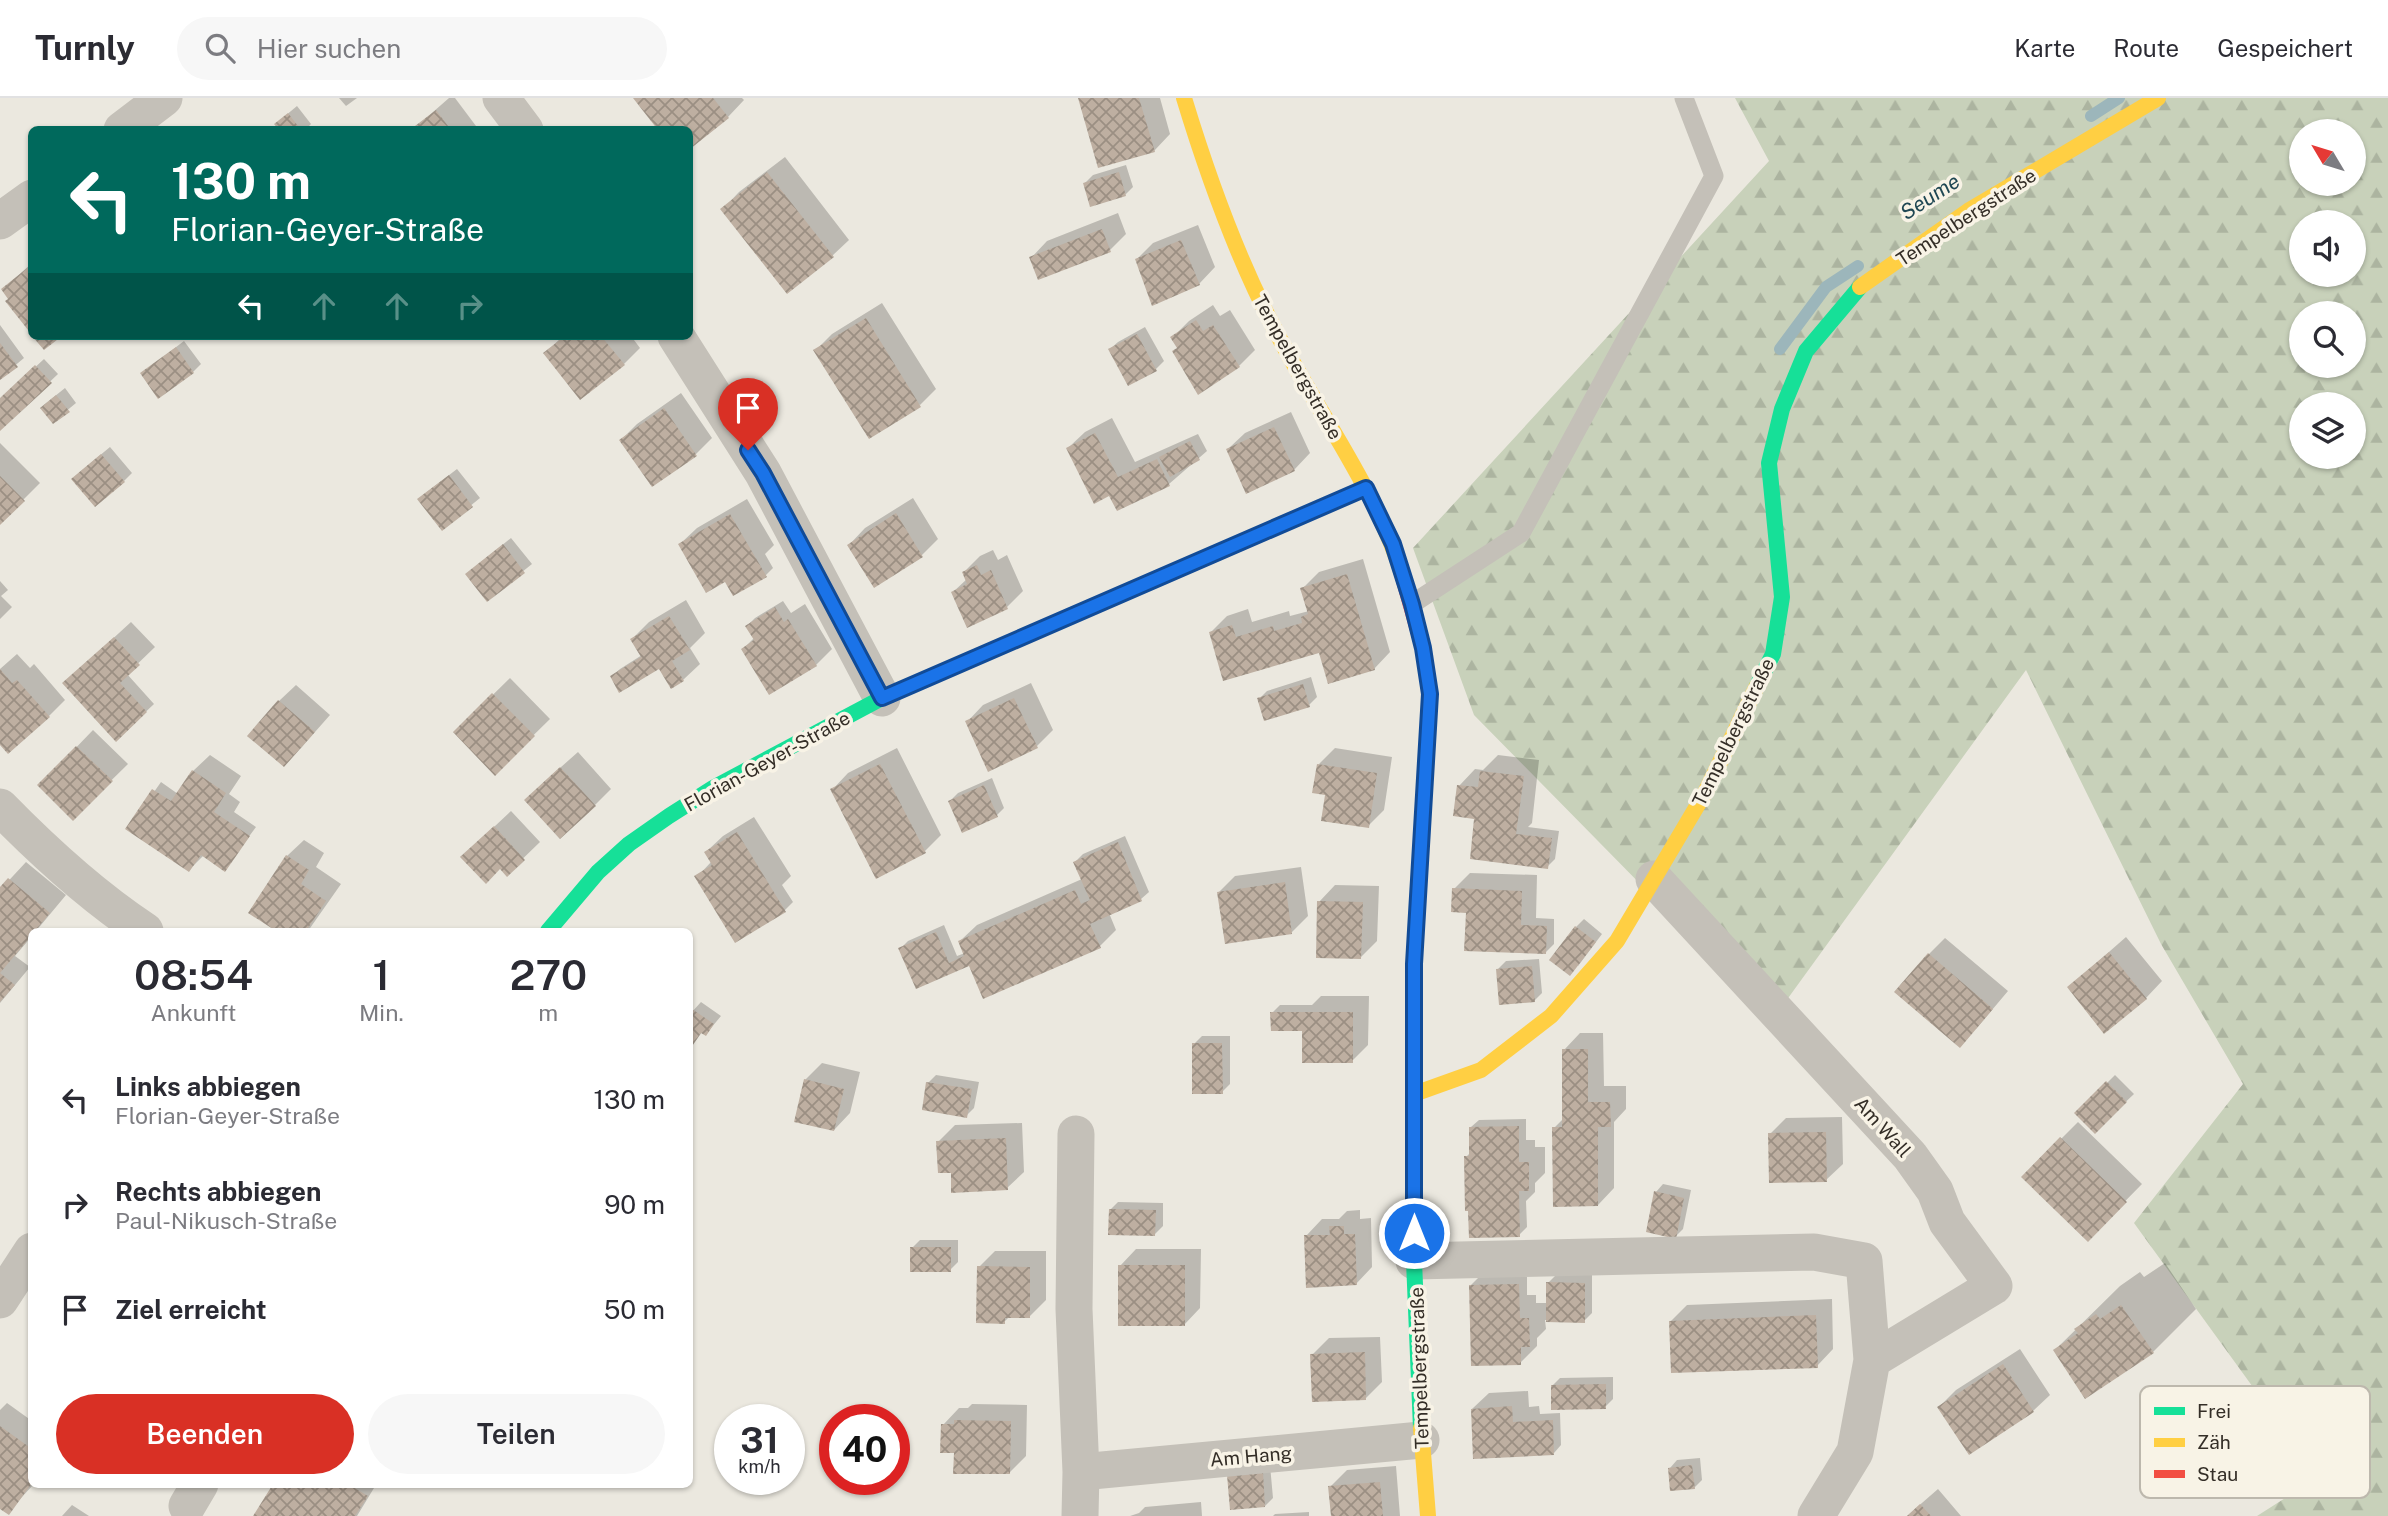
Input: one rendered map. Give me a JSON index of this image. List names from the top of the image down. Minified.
{"streets":{"street":["Tempelbergstraße","Florian-Geyer-Straße","Am Wall","Am Hang"]},"crossings":[["Tempelbergstraße","Florian-Geyer-Straße"],["Tempelbergstraße","Am Wall"],["Tempelbergstraße","Am Hang"]],"water":["Seume"],"legend":["Frei","Zäh","Stau"],"north":"top left","page":{"header":"Turnly","search":"Hier suchen","nav":["Karte","Route","Gespeichert"],"turn":["130 m","Florian-Geyer-Straße"],"eta":["08:54","Ankunft","1","Min.","270","m"],"list":[{"name":"Links abbiegen","note":"Florian-Geyer-Straße","value":"130 m"},{"name":"Rechts abbiegen","note":"Paul-Nikusch-Straße","value":"90 m"},{"name":"Ziel erreicht","value":"50 m"}],"buttons":["Beenden","Teilen"],"speed":"31 km/h","limit":"40"}}
